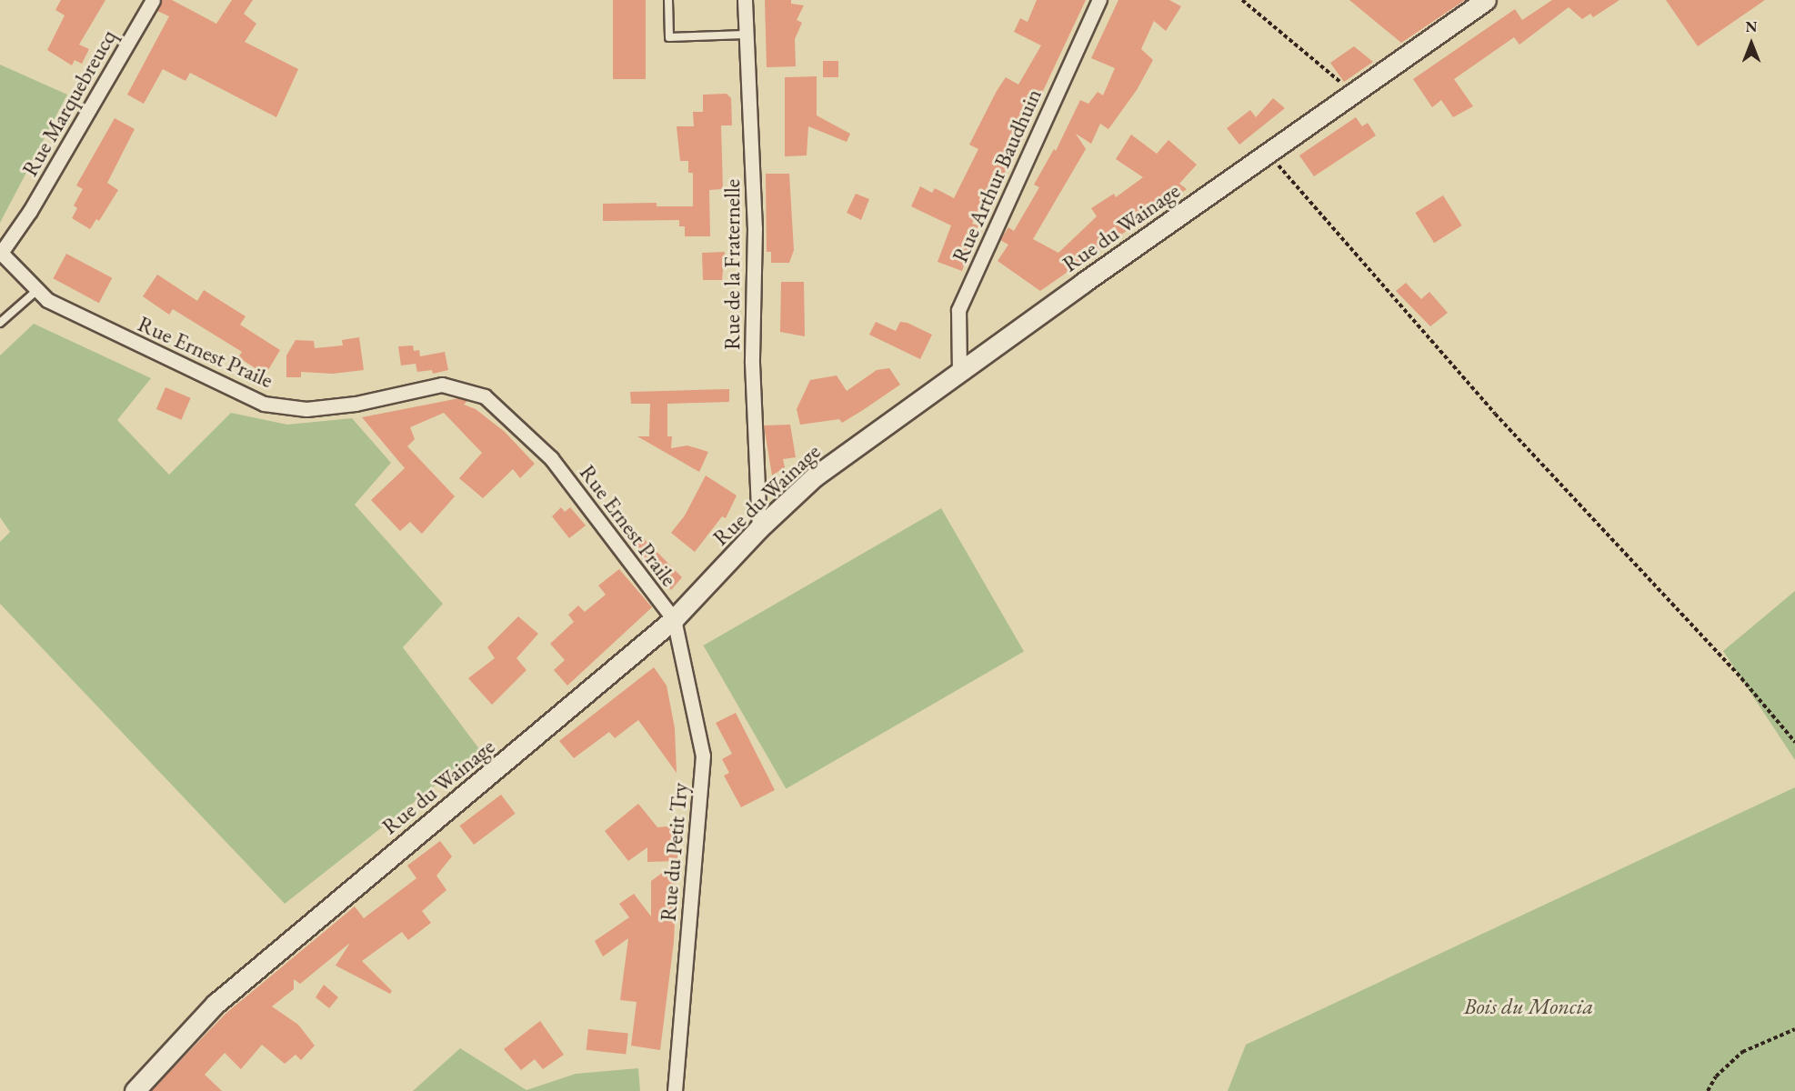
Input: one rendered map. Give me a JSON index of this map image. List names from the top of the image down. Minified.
{"streets":{"main road":["Rue du Wainage"],"street":["Rue Marquebreucq","Rue Arthur Baudhuin","Rue de la Fraternelle","Rue Ernest Praile","Rue du Petit Try"]},"crossings":[["Rue Marquebreucq","Rue Ernest Praile"],["Rue Arthur Baudhuin","Rue du Wainage"],["Rue du Wainage","Rue de la Fraternelle"],["Rue du Wainage","Rue Ernest Praile"],["Rue du Wainage","Rue du Petit Try"],["Rue Ernest Praile","Rue du Petit Try"]],"parks":["Bois du Moncia"],"north":"top"}
